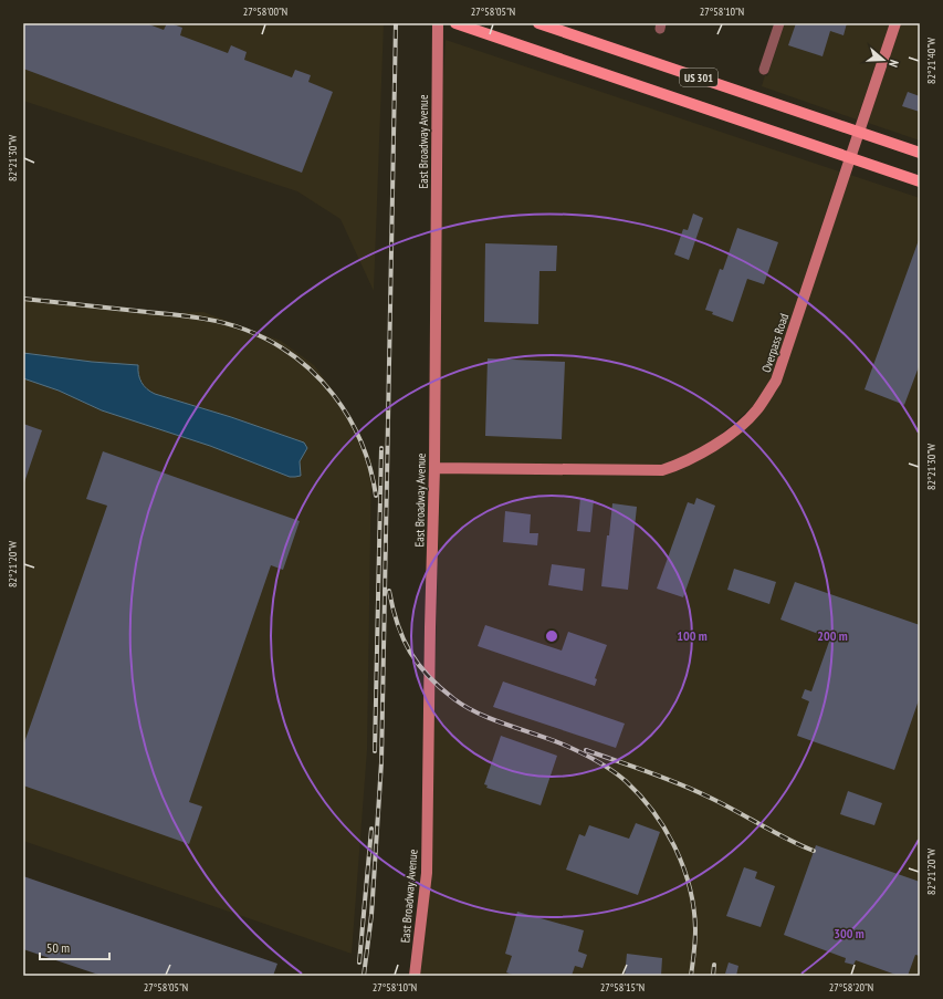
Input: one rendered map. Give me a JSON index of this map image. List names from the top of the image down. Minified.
{"streets":{"main road":["US 301","East Broadway Avenue","Overpass Road"]},"crossings":[["US 301","Overpass Road"],["East Broadway Avenue","Overpass Road"]],"scale_bar":"50 m","north":"right","coordinates":["27°58'00\"N","27°58'05\"N","27°58'10\"N","82°21'40\"W","82°21'30\"W","82°21'20\"W","27°58'15\"N","27°58'20\"N"],"rings":["100 m","200 m","300 m"]}
